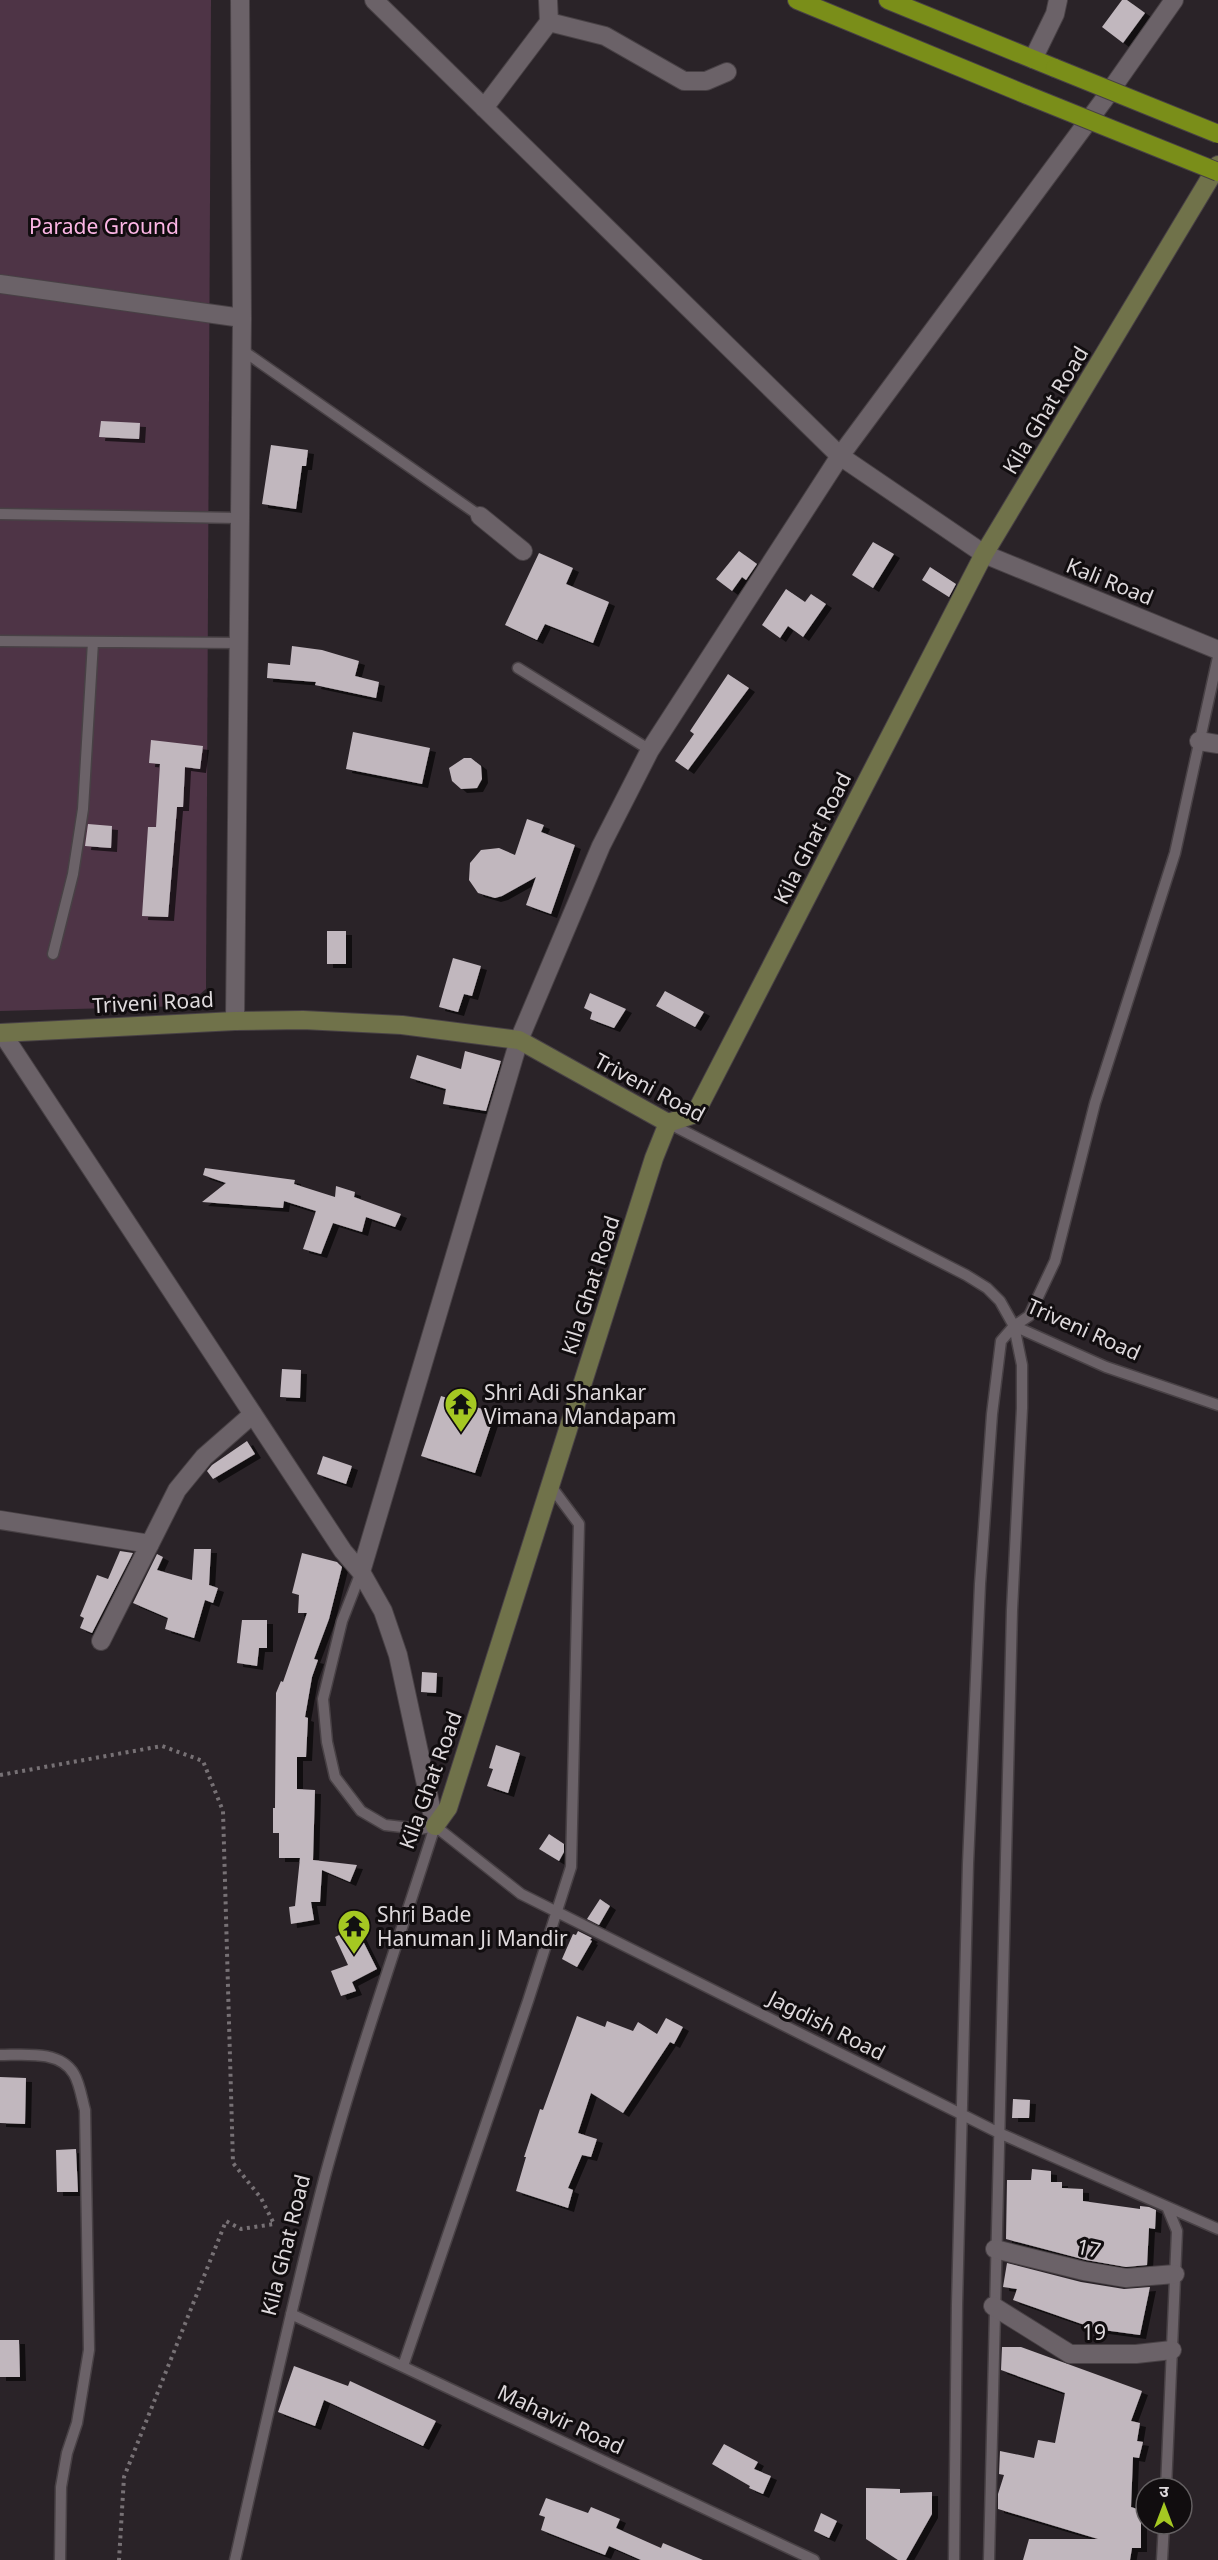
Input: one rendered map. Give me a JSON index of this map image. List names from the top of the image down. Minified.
{"streets":{"main road":["Kila Ghat Road","Triveni Road"],"street":["Kali Road","17","19"],"lane":["Jagdish Road","Mahavir Road"]},"crossings":[["Kila Ghat Road","Kali Road"],["Kila Ghat Road","Triveni Road"],["Kila Ghat Road","Jagdish Road"],["Kila Ghat Road","Mahavir Road"]],"parks":["Parade Ground"],"places":{"temple":["Shri Adi Shankar Vimana Mandapam","Shri Bade Hanuman Ji Mandir"]},"north":"top"}
